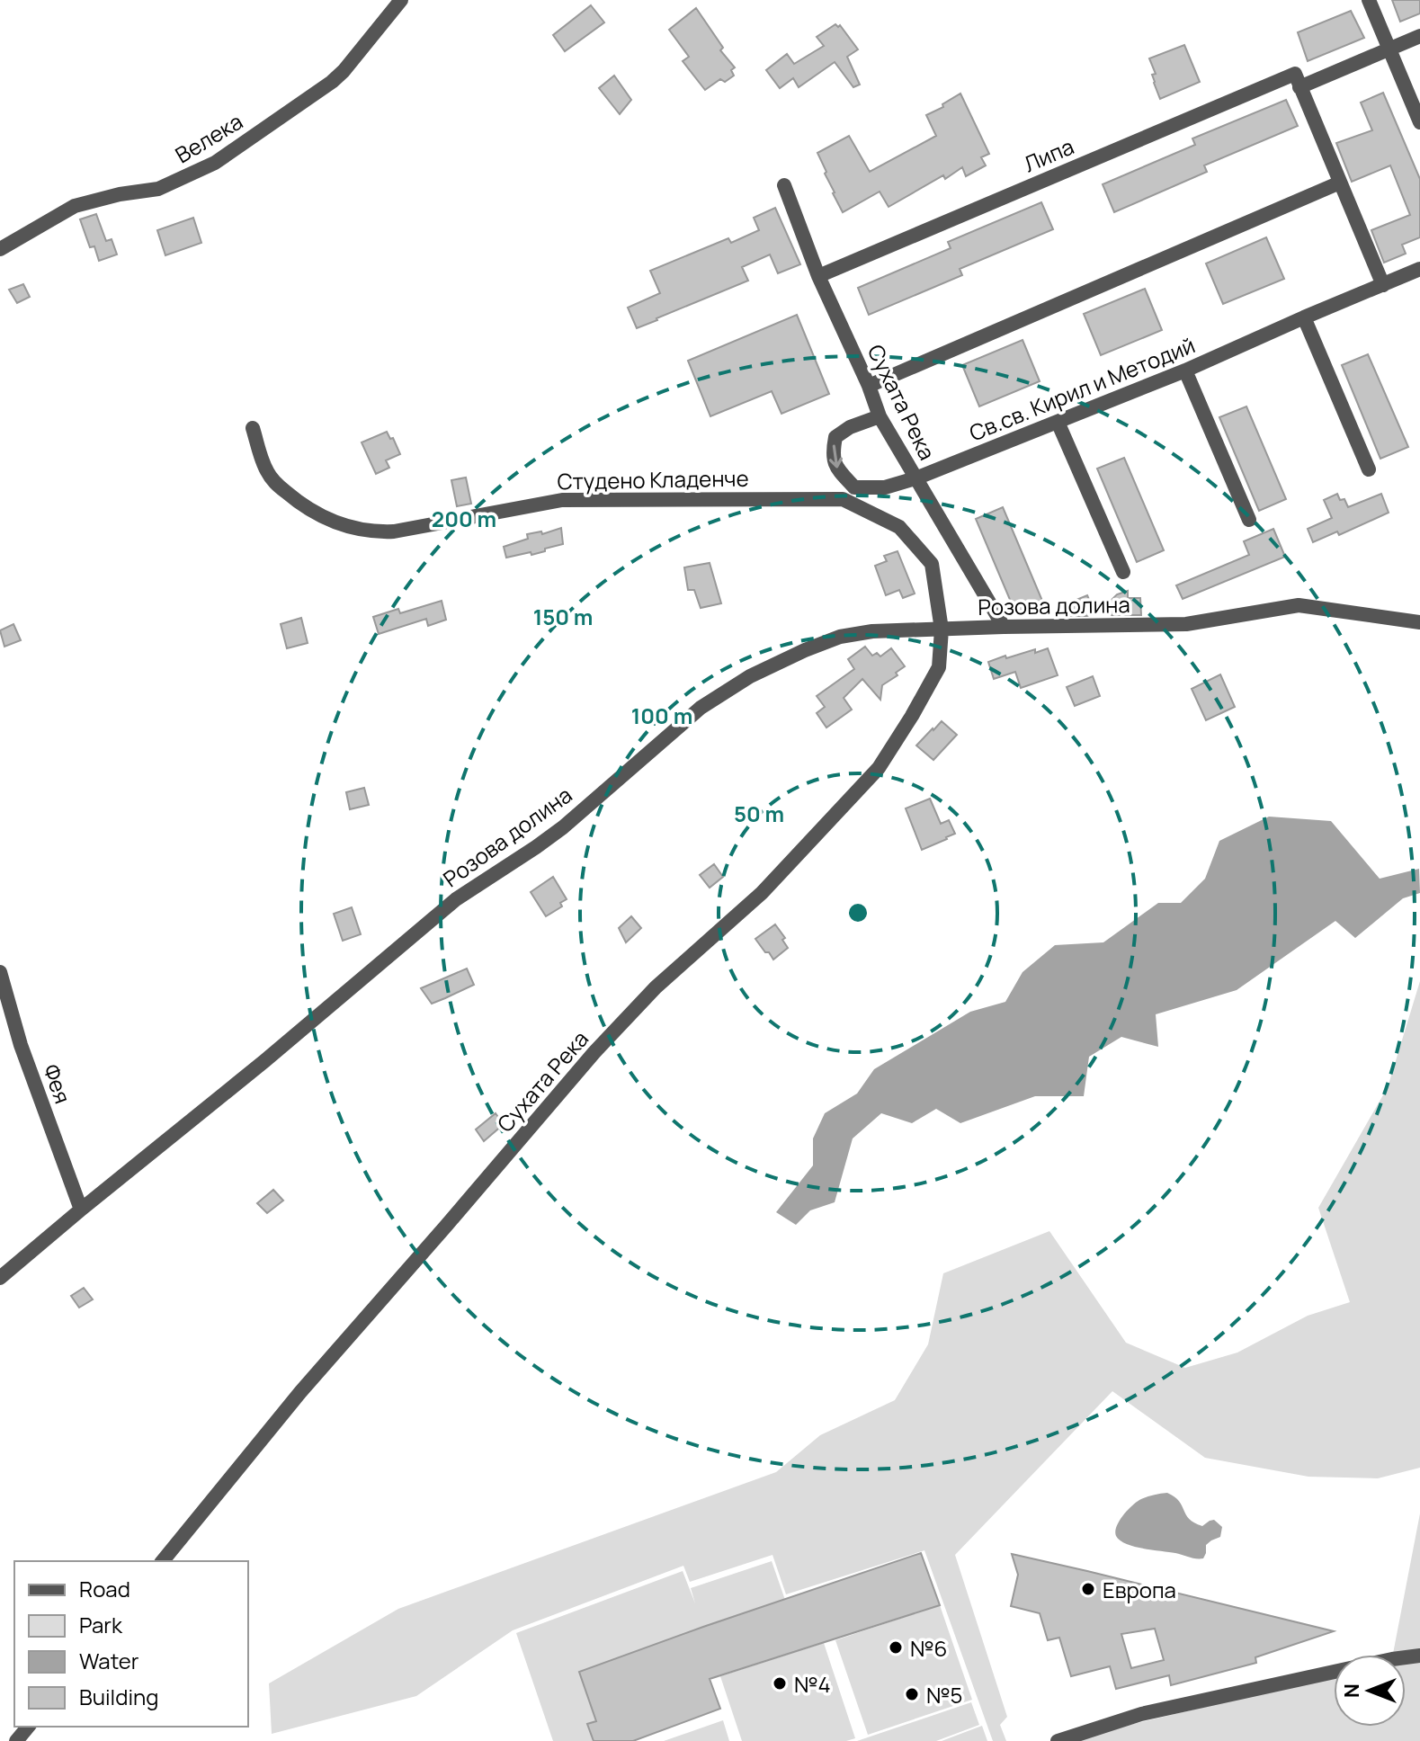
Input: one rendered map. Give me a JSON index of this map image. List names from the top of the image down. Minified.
{"streets":{"street":["Велека","Липа","Св.св. Кирил и Методий","Сухата Река","Студено Кладенче","Розова долина","Фея"]},"crossings":[["Липа","Сухата Река"],["Св.св. Кирил и Методий","Сухата Река"],["Сухата Река","Студено Кладенче"],["Сухата Река","Розова долина"],["Студено Кладенче","Розова долина"],["Розова долина","Фея"]],"places":["Европа","№6","№4","№5"],"legend":["Road","Park","Water","Building"],"north":"left","rings":["200 m","150 m","100 m","50 m"]}
